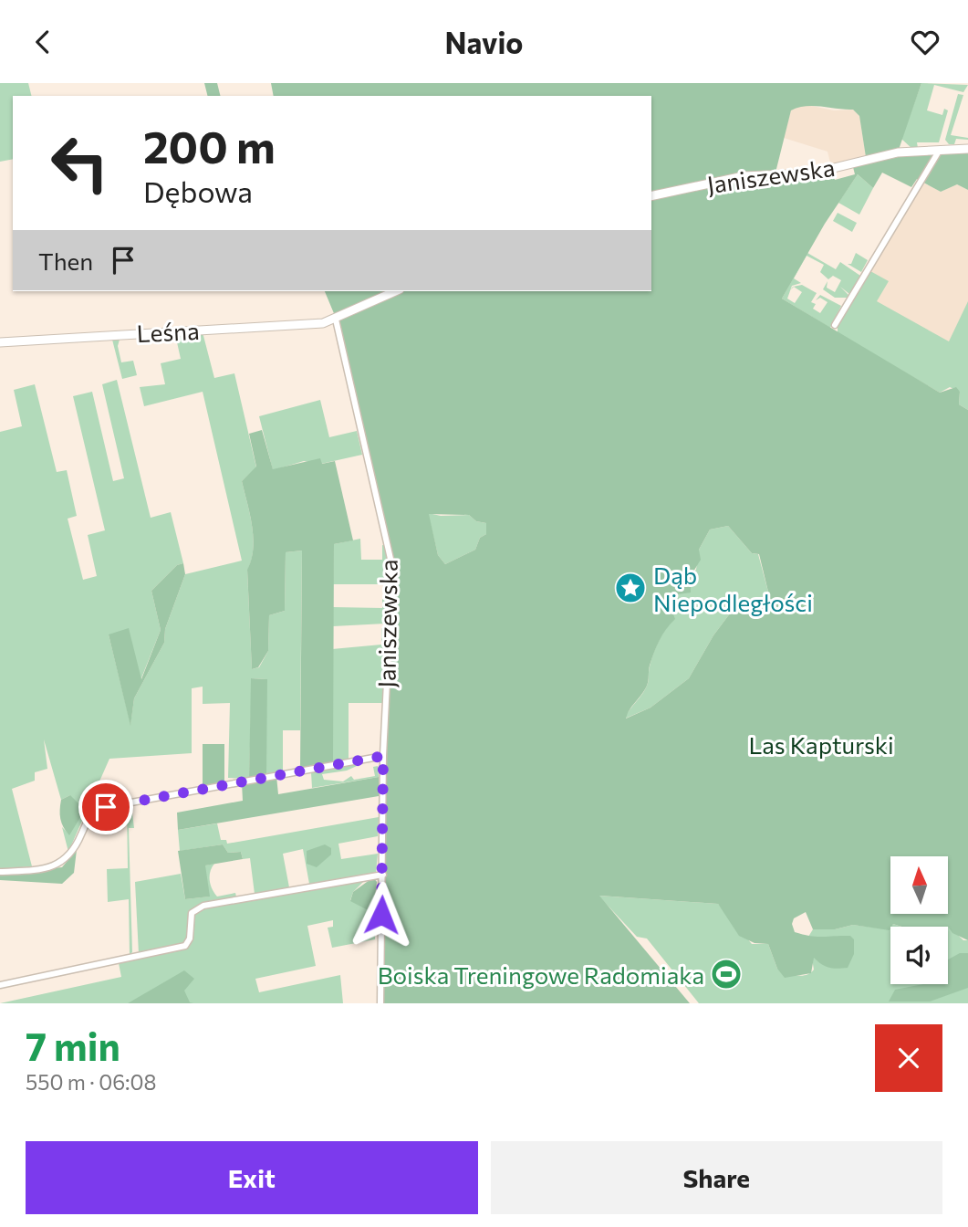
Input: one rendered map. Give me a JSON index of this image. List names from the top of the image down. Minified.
{"streets":{"street":["Janiszewska","Leśna"]},"crossings":[["Janiszewska","Leśna"]],"parks":["Las Kapturski"],"places":{"place":["Dąb Niepodległości"],"sports":["Boiska Treningowe Radomiaka"]},"north":"top","page":{"header":"Navio","turn":["200 m","Dębowa"],"then":"Then","heading":["7 min","550 m · 06:08"],"buttons":["Exit","Share"]}}
